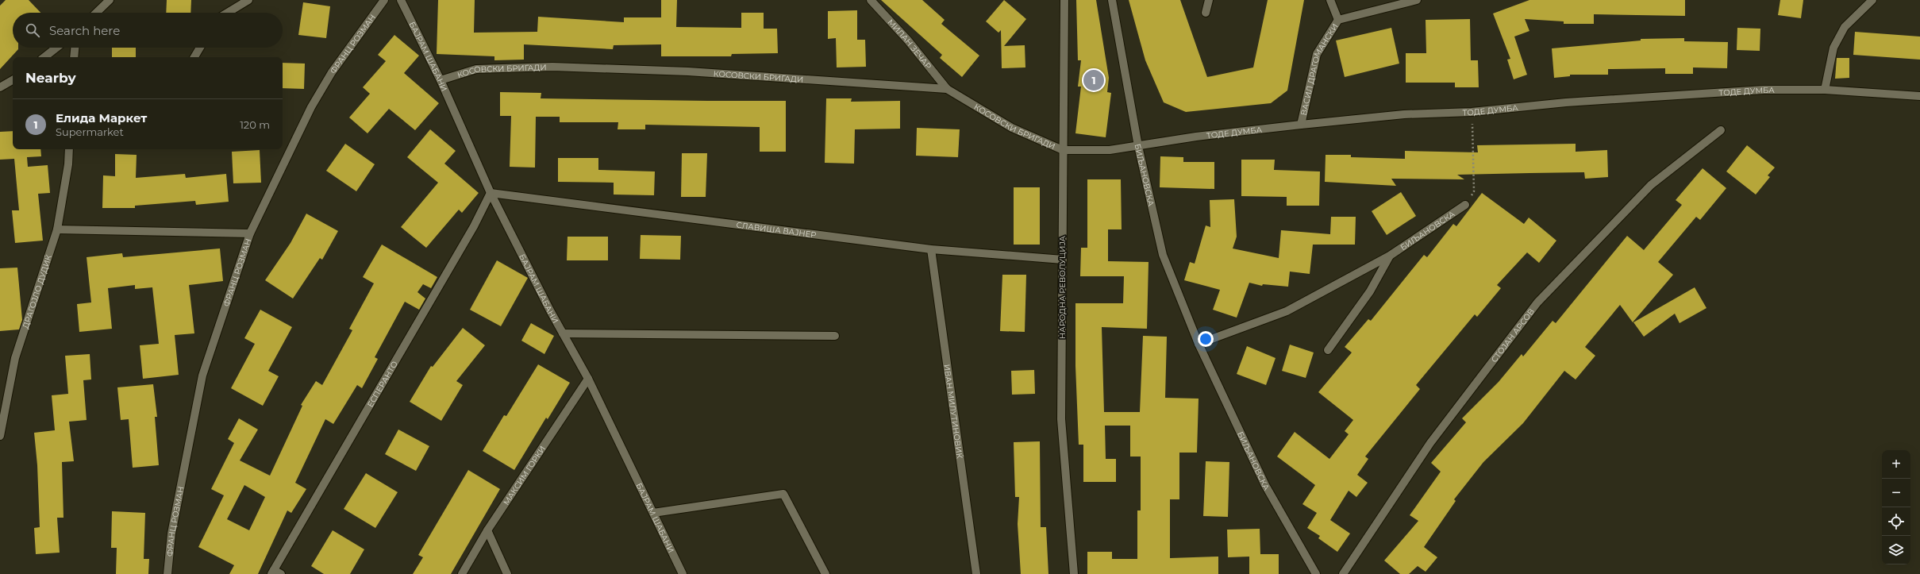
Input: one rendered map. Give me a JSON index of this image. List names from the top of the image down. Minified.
{"streets":{"street":["ФРАНЦ РОЗМАН","МИЛАН ЗЕЧАР","БАЈРАМ ШАБАНИ","ВАСИЛ ДРАГОМАНСКИ","КОСОВСКИ БРИГАДИ","ТОДЕ ДУМБА","БИЉАНОВСКА","СЛАВИША ВАЈНЕР","НАРОДНА РЕВОЛУЦИЈА","ДРАГОЈЛО ДУДИЌ","СТОЈАН АРСОВ","ЕСПЕРАНТО","ИВАН МИЛУТИНОВИЌ","МАКСИМ ГОРКИ"]},"crossings":[["МИЛАН ЗЕЧАР","КОСОВСКИ БРИГАДИ"],["БАЈРАМ ШАБАНИ","КОСОВСКИ БРИГАДИ"],["БАЈРАМ ШАБАНИ","СЛАВИША ВАЈНЕР"],["БАЈРАМ ШАБАНИ","ЕСПЕРАНТО"],["БАЈРАМ ШАБАНИ","МАКСИМ ГОРКИ"],["ВАСИЛ ДРАГОМАНСКИ","ТОДЕ ДУМБА"],["КОСОВСКИ БРИГАДИ","ТОДЕ ДУМБА"],["КОСОВСКИ БРИГАДИ","НАРОДНА РЕВОЛУЦИЈА"],["ТОДЕ ДУМБА","БИЉАНОВСКА"],["ТОДЕ ДУМБА","НАРОДНА РЕВОЛУЦИЈА"],["СЛАВИША ВАЈНЕР","НАРОДНА РЕВОЛУЦИЈА"],["СЛАВИША ВАЈНЕР","ЕСПЕРАНТО"],["СЛАВИША ВАЈНЕР","ИВАН МИЛУТИНОВИЌ"]],"page":{"search":"Search here","heading":"Nearby","pins":"1","list":[{"mark":"1","name":"Елида Маркет","note":"Supermarket","value":"120 m"}],"map_buttons":["+","−"]}}
